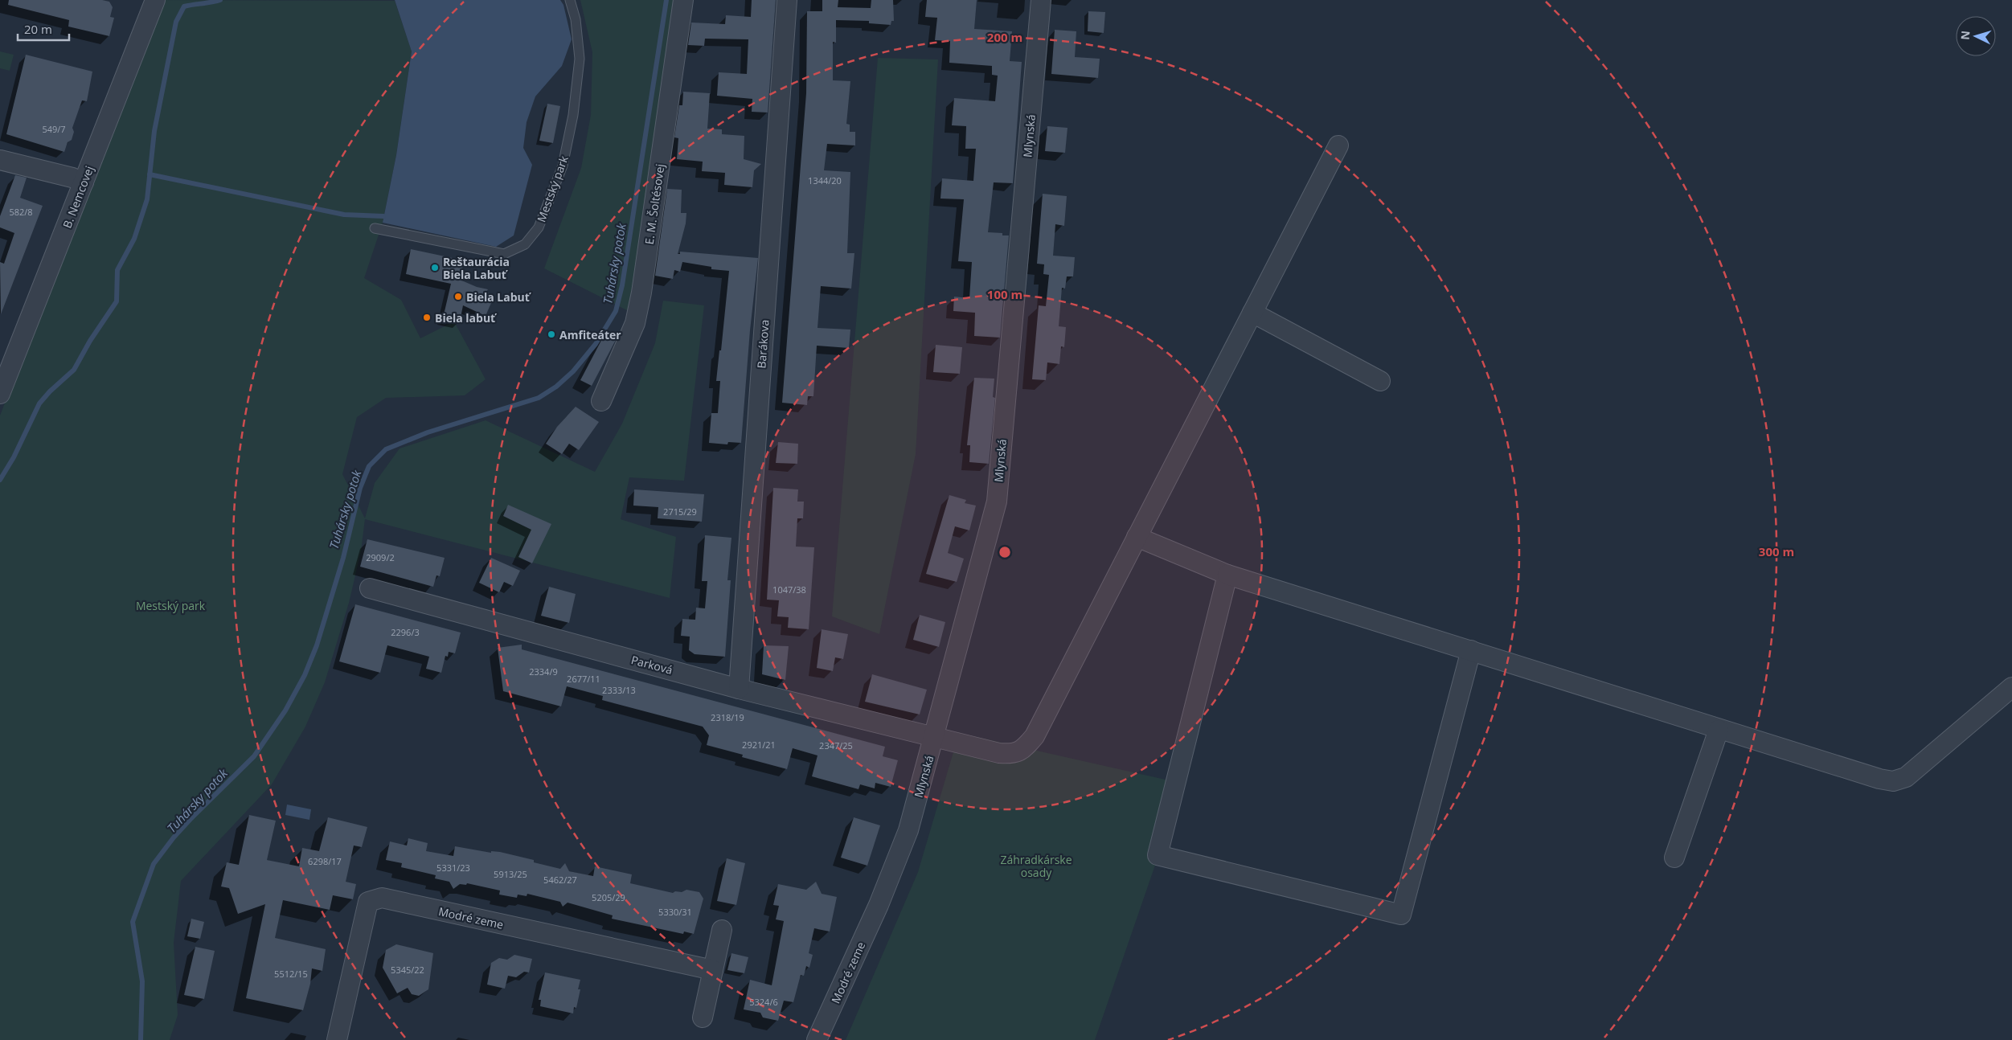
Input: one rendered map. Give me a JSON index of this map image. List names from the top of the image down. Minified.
{"streets":{"street":["Mlynská","B. Nemcovej","E. M. Šoltésovej","Barákova","Parková","Modré zeme"],"lane":["Mestský park"]},"crossings":[["Mlynská","Parková"],["Mlynská","Modré zeme"],["Barákova","Parková"]],"water":["Tuhársky potok"],"parks":["Mestský park","Záhradkárske osady"],"places":["Reštaurácia Biela Labuť","Biela Labuť","Biela labuť","Amfiteáter"],"house_numbers":["549/7","1344/20","582/8","2715/29","2909/2","1047/38","2296/3","2334/9","2677/11","2333/13","2318/19","2921/21","2347/25","6298/17","5331/23","5913/25","5462/27","5205/29","5330/31","5345/22","5512/15","5324/6"],"scale_bar":"20 m","north":"left","rings":["200 m","100 m","300 m"]}
